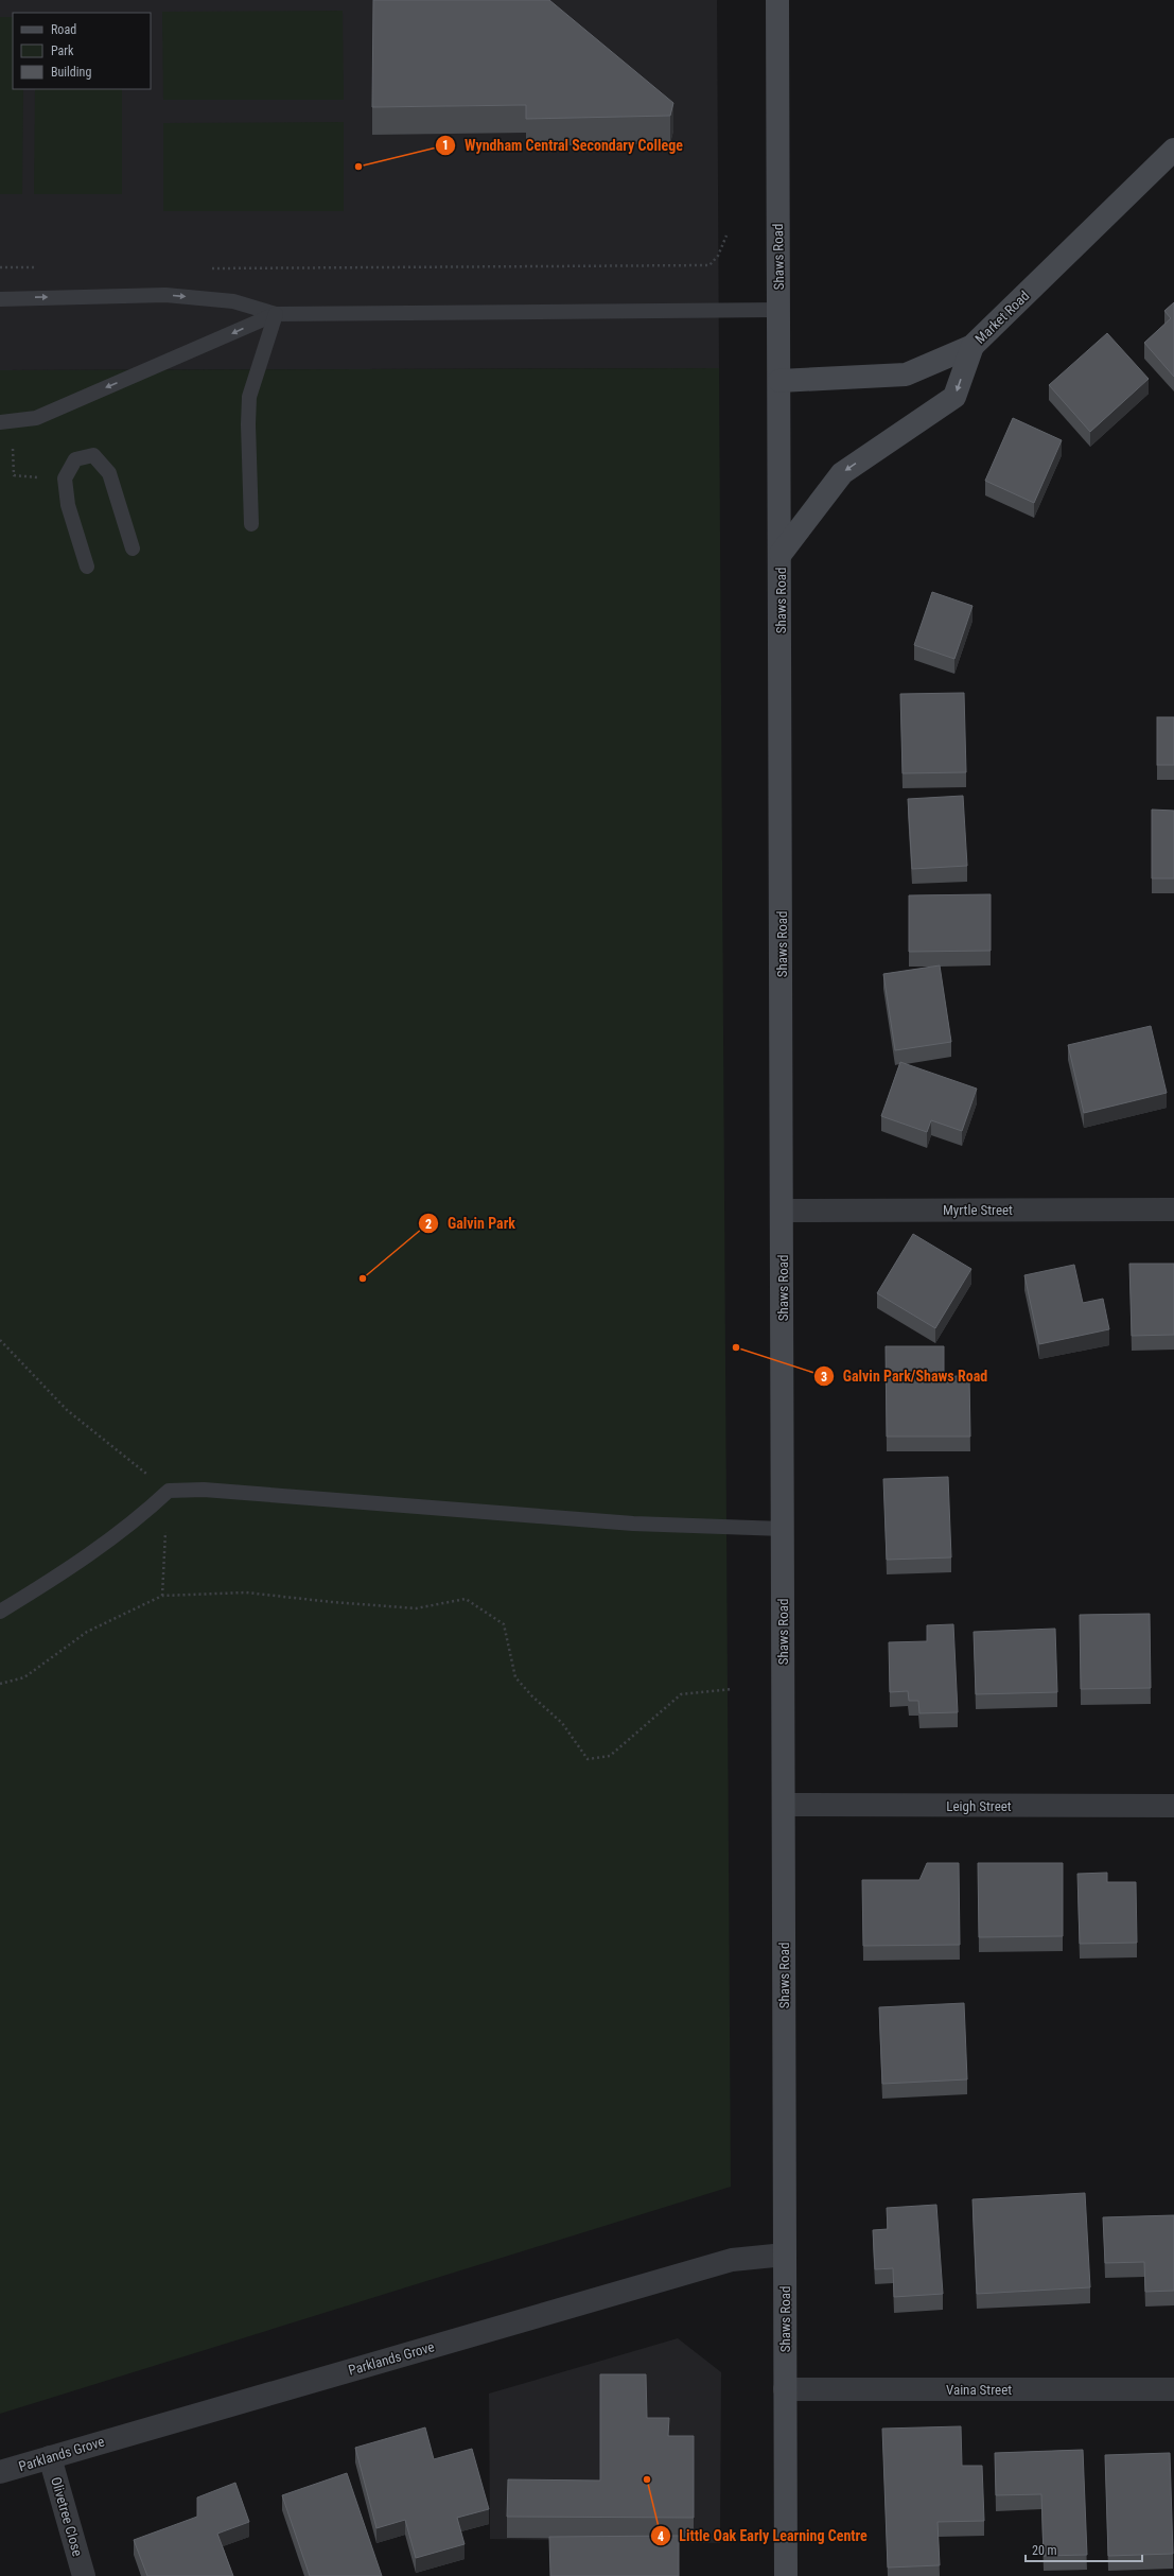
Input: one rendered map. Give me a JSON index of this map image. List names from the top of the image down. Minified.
{"streets":{"street":["Shaws Road","Market Road","Myrtle Street","Leigh Street","Parklands Grove","Vaina Street","Olivetree Close"]},"crossings":[["Shaws Road","Market Road"],["Shaws Road","Myrtle Street"],["Shaws Road","Leigh Street"],["Shaws Road","Parklands Grove"],["Shaws Road","Vaina Street"],["Parklands Grove","Olivetree Close"]],"places":["Wyndham Central Secondary College","Galvin Park","Galvin Park/Shaws Road","Little Oak Early Learning Centre"],"legend":["Road","Park","Building"],"scale_bar":"20 m"}
